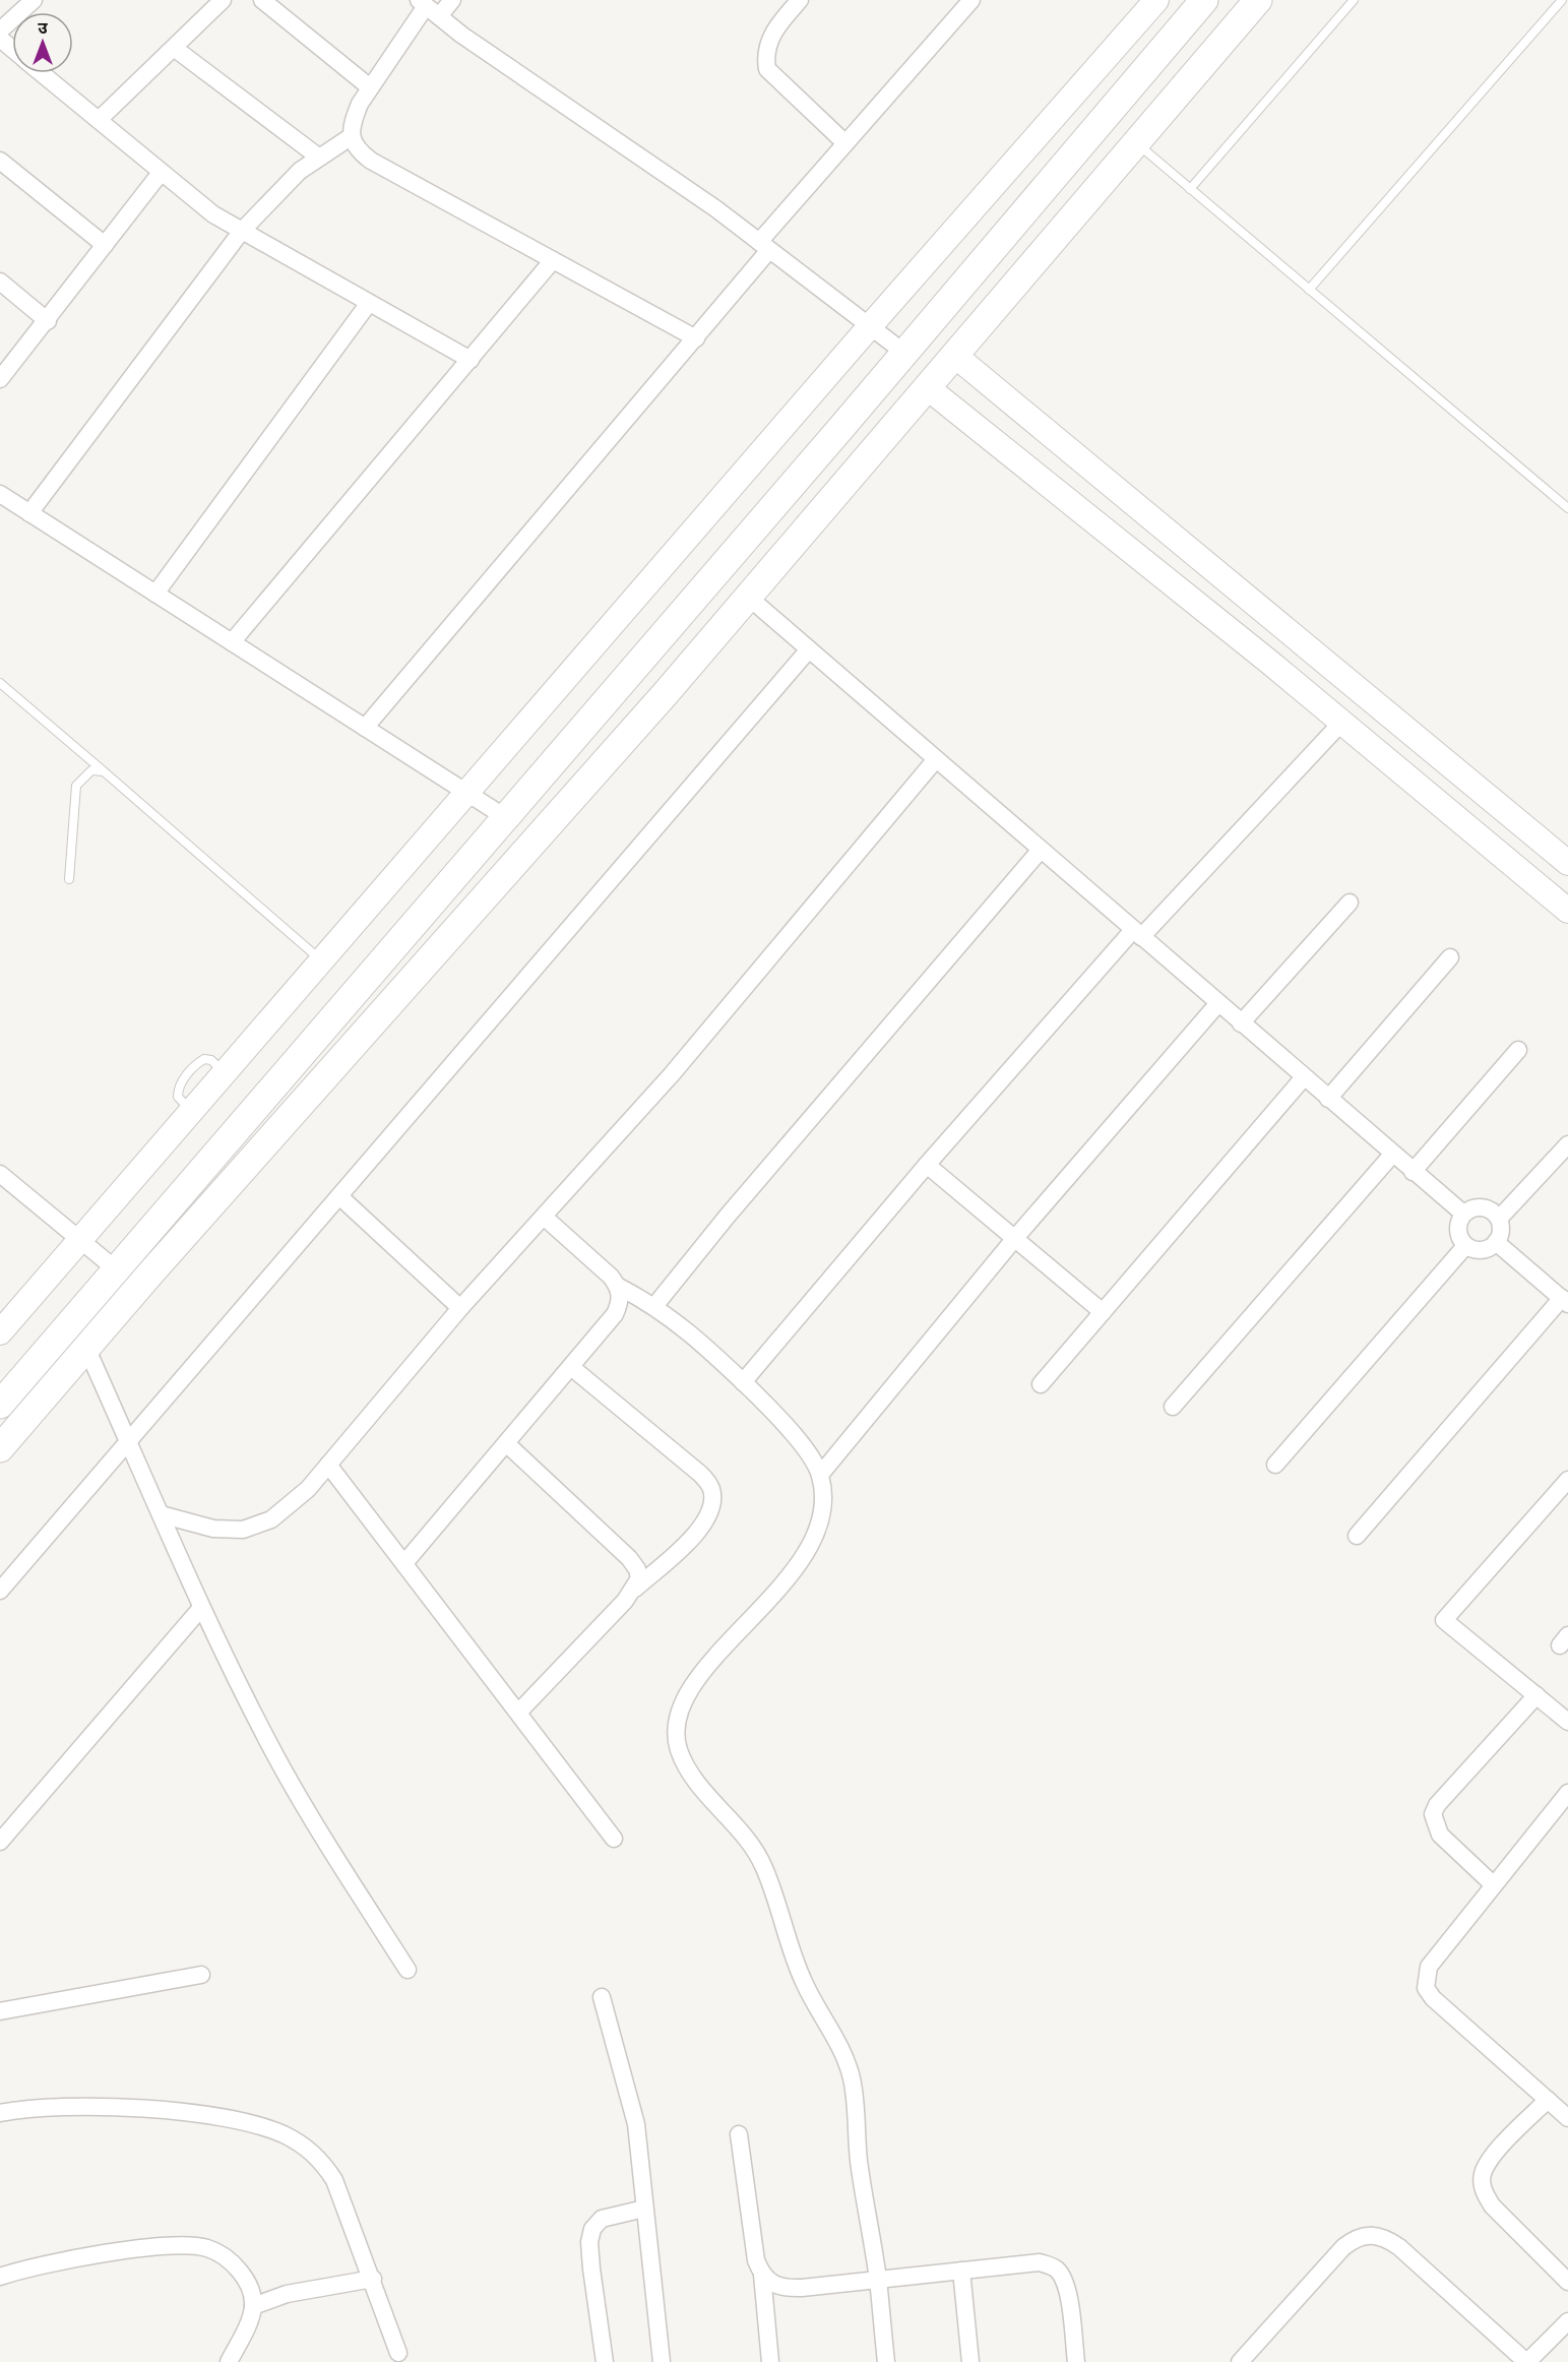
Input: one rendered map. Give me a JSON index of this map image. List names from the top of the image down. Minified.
{"north":"top"}
